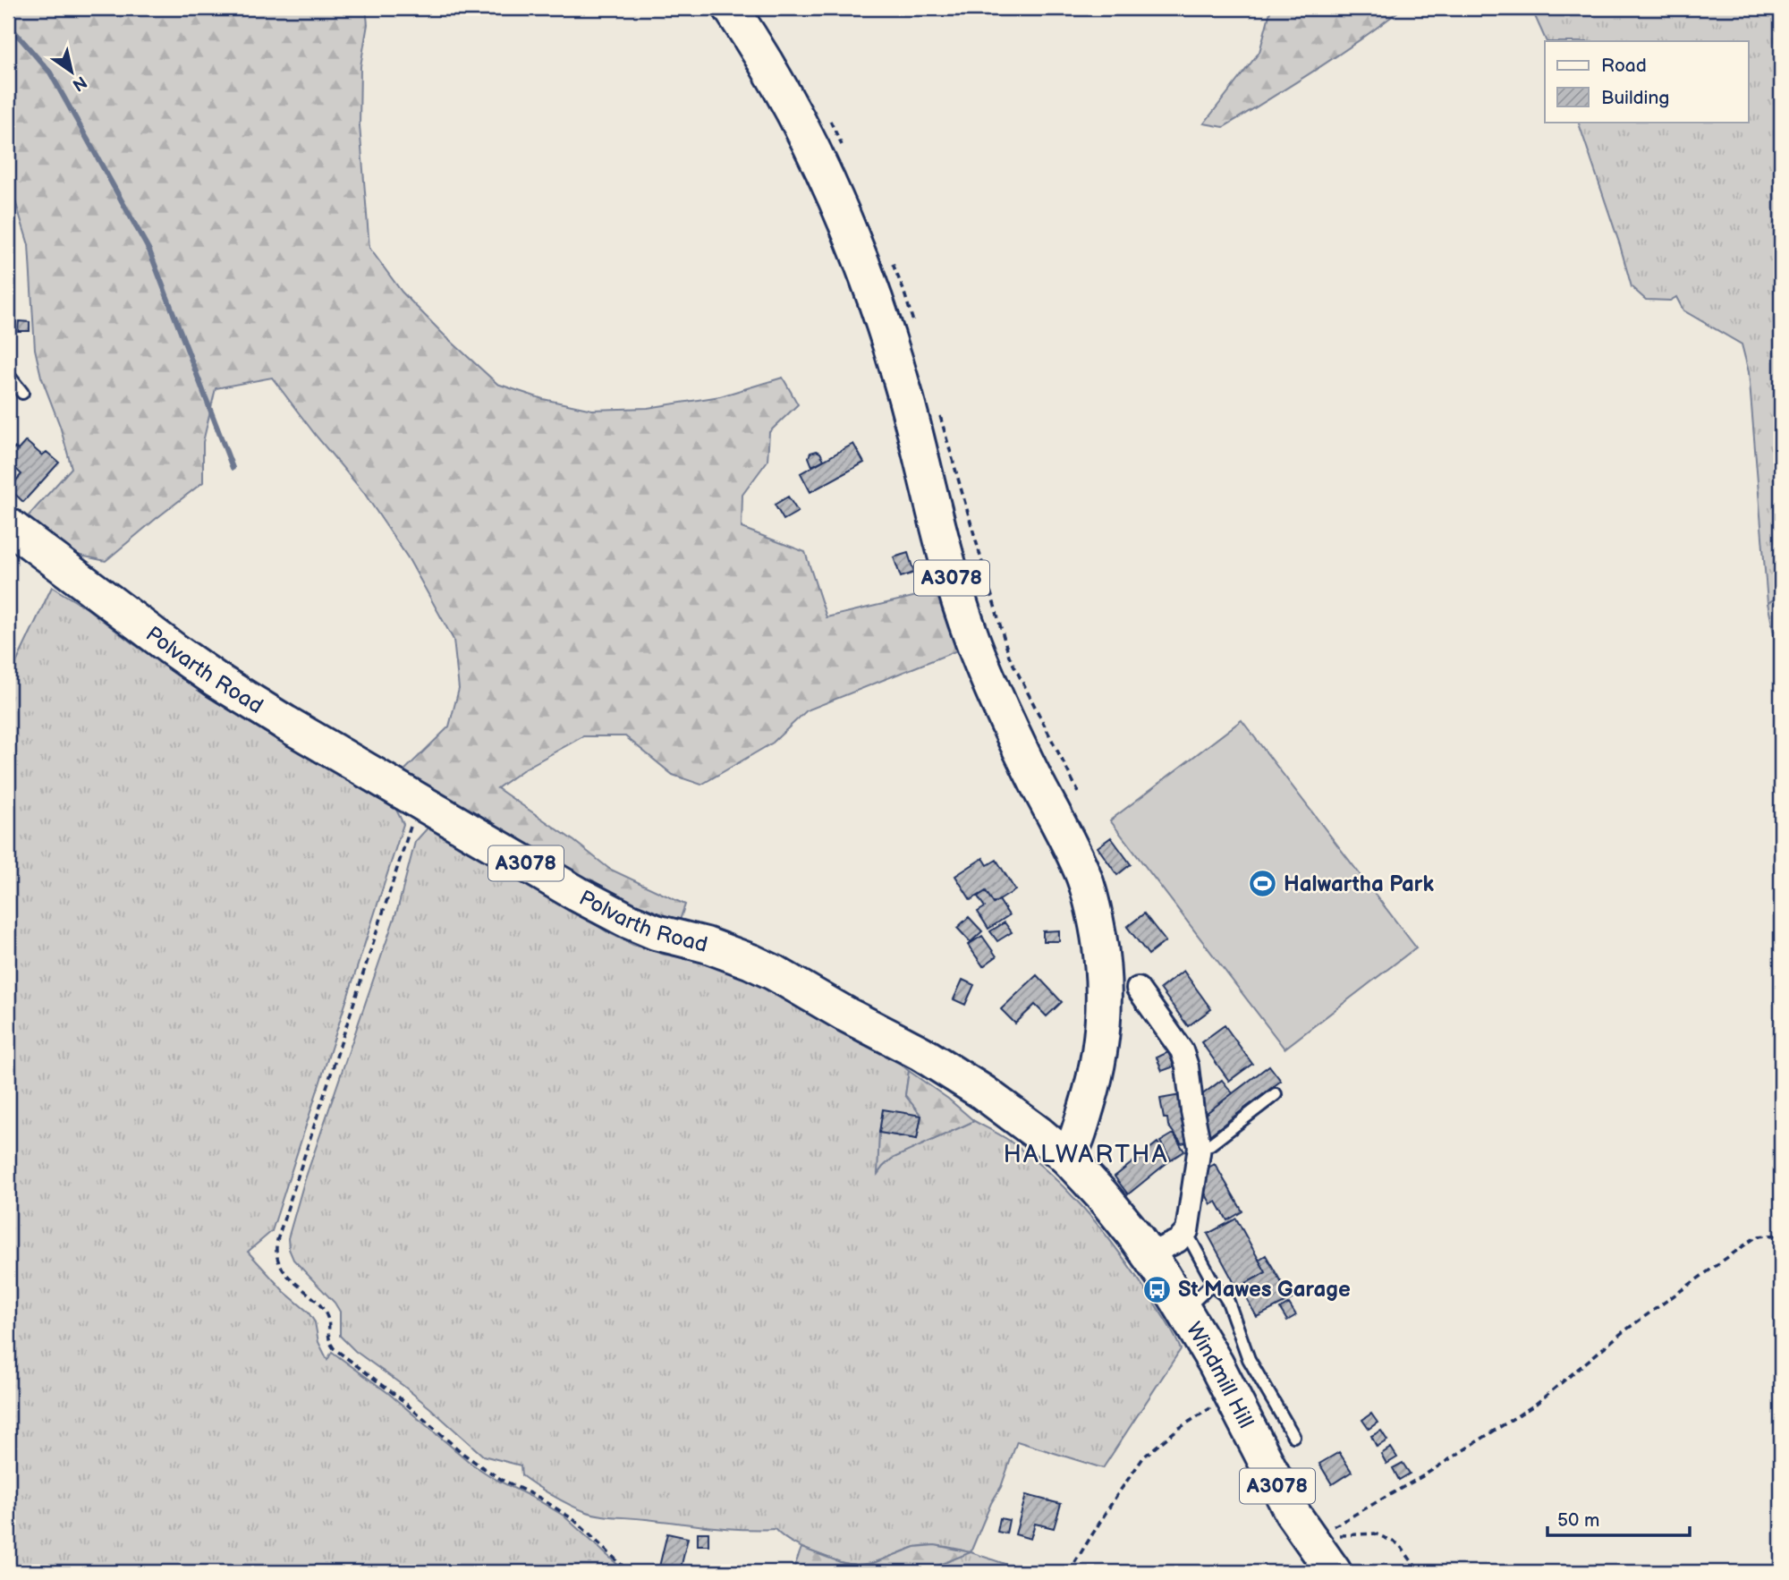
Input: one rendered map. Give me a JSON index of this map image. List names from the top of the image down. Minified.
{"streets":{"main road":["A3078","Polvarth Road","Windmill Hill"]},"crossings":[["A3078","Polvarth Road"],["A3078","Windmill Hill"],["Polvarth Road","Windmill Hill"]],"districts":["HALWARTHA"],"places":{"sports":["Halwartha Park"],"bus stop":["St Mawes Garage"]},"legend":["Road","Building"],"scale_bar":"50 m","north":"bottom right"}
